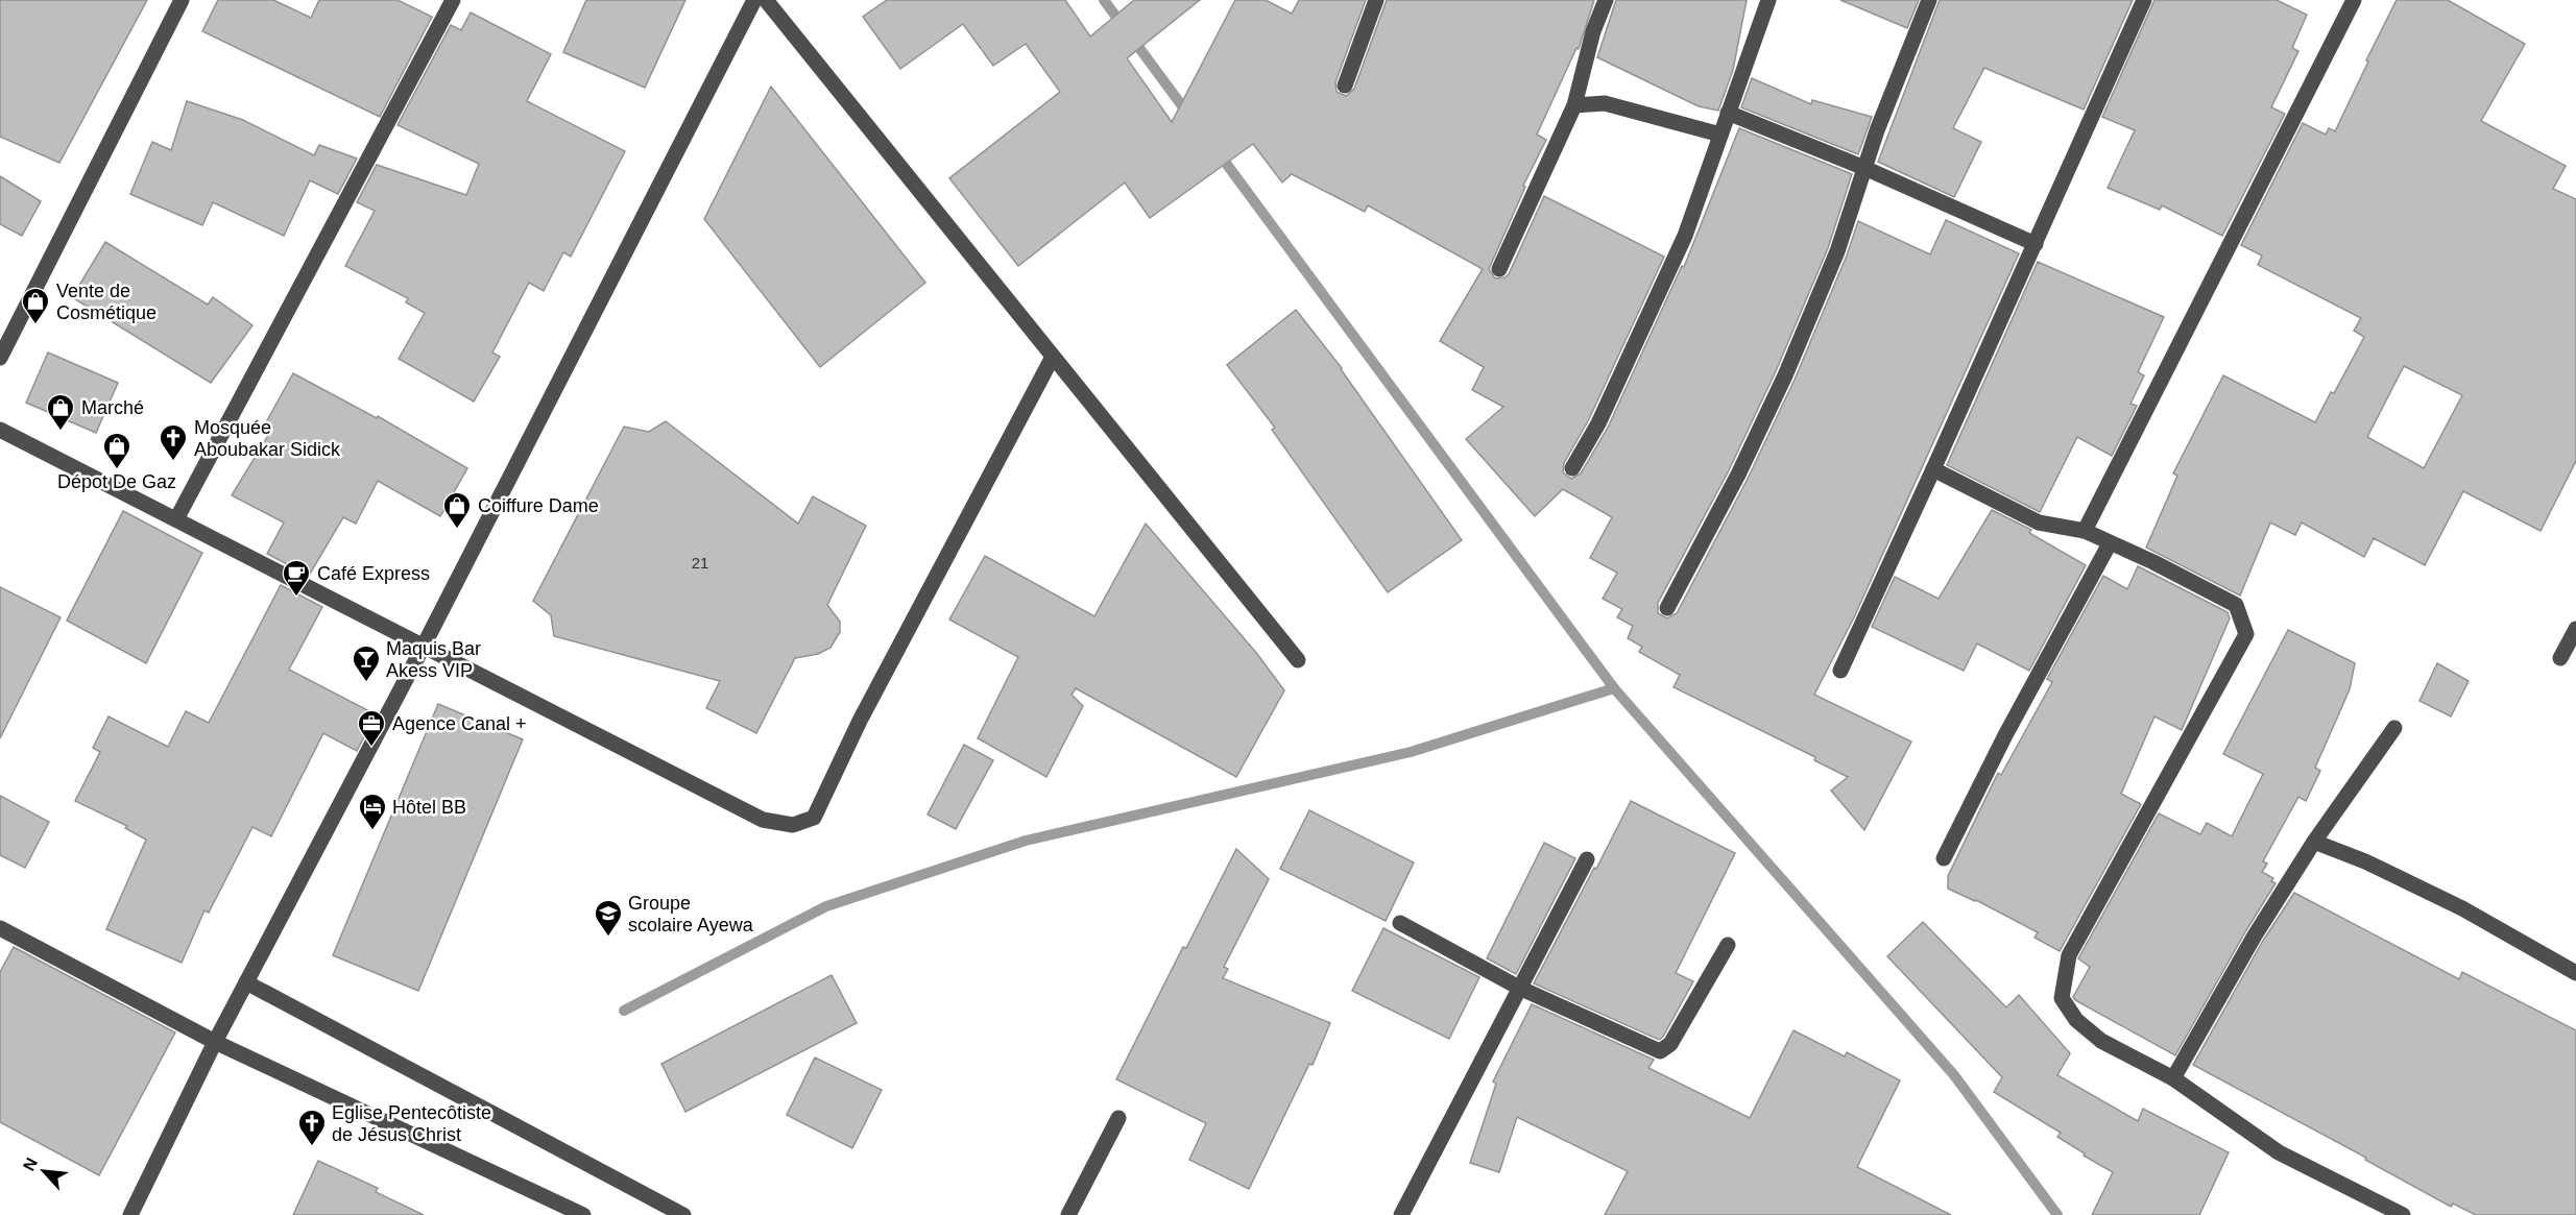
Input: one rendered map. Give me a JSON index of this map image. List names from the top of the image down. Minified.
{"places":{"shop":["Vente de Cosmétique","Marché","Dépot De Gaz","Coiffure Dame"],"church":["Mosquée Aboubakar Sidick","Eglise Pentecôtiste de Jésus Christ"],"cafe":["Café Express"],"bar":["Maquis Bar Akess VIP"],"office":["Agence Canal +"],"hotel":["Hôtel BB"],"school or university":["Groupe scolaire Ayewa"]},"house_numbers":["21"],"north":"top left"}
